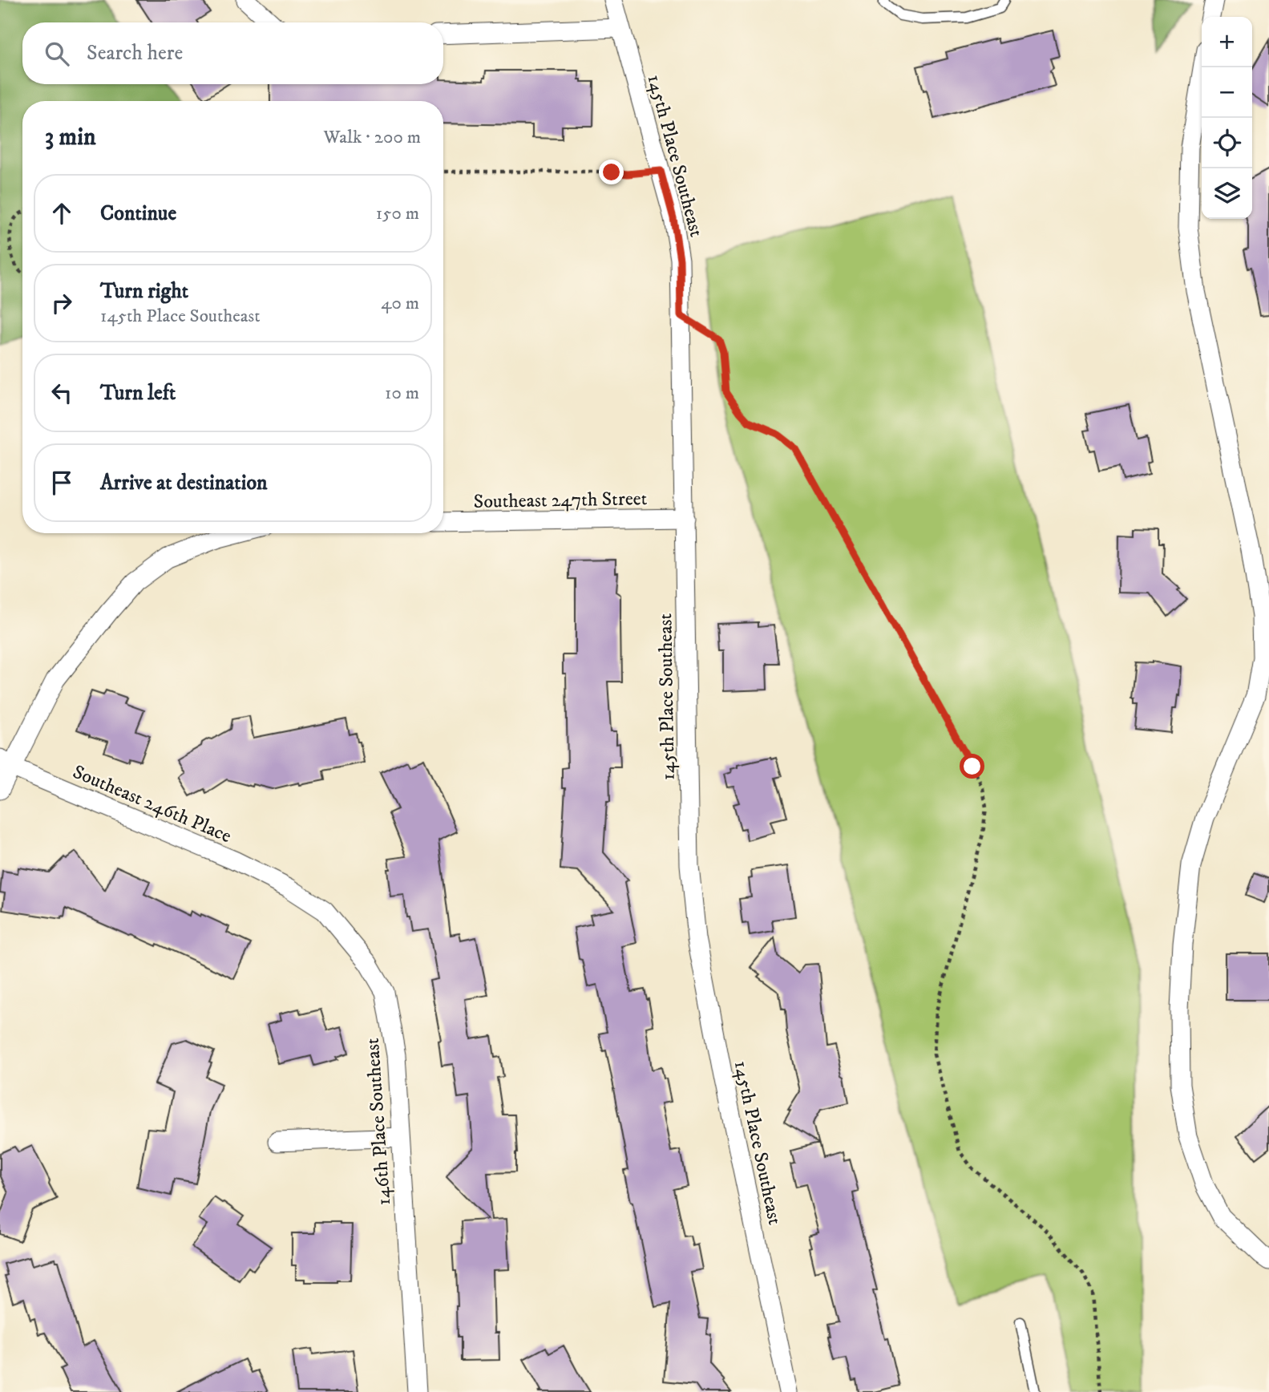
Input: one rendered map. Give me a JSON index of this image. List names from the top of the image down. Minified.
{"streets":{"street":["145th Place Southeast","Southeast 247th Street","Southeast 246th Place","146th Place Southeast"]},"crossings":[["145th Place Southeast","Southeast 247th Street"],["Southeast 246th Place","146th Place Southeast"]],"page":{"map_buttons":["+","−"],"search":"Search here","heading":["3 min","Walk · 200 m"],"list":[["Continue","150 m"],["Turn right","145th Place Southeast","40 m"],["Turn left","10 m"],"Arrive at destination"]}}
